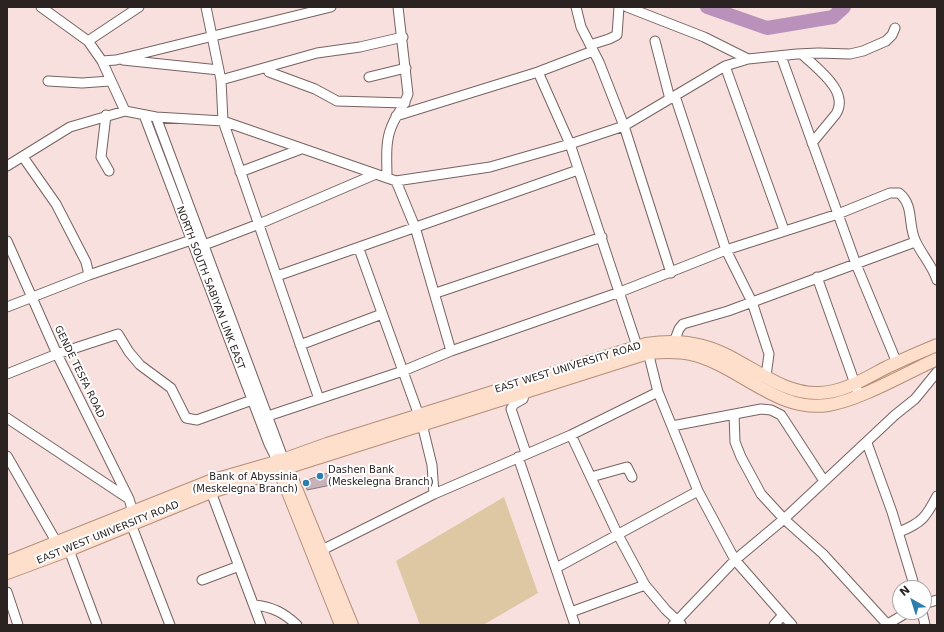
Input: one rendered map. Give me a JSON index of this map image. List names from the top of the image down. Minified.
{"streets":{"main road":["NORTH SOUTH SABIYAN LINK EAST","EAST WEST UNIVERSITY ROAD"],"street":["GENDE TESFA ROAD"]},"crossings":[["NORTH SOUTH SABIYAN LINK EAST","EAST WEST UNIVERSITY ROAD"],["EAST WEST UNIVERSITY ROAD","GENDE TESFA ROAD"]],"places":["Dashen Bank (Meskelegna Branch)","Bank of Abyssinia (Meskelegna Branch)"],"north":"top left"}
